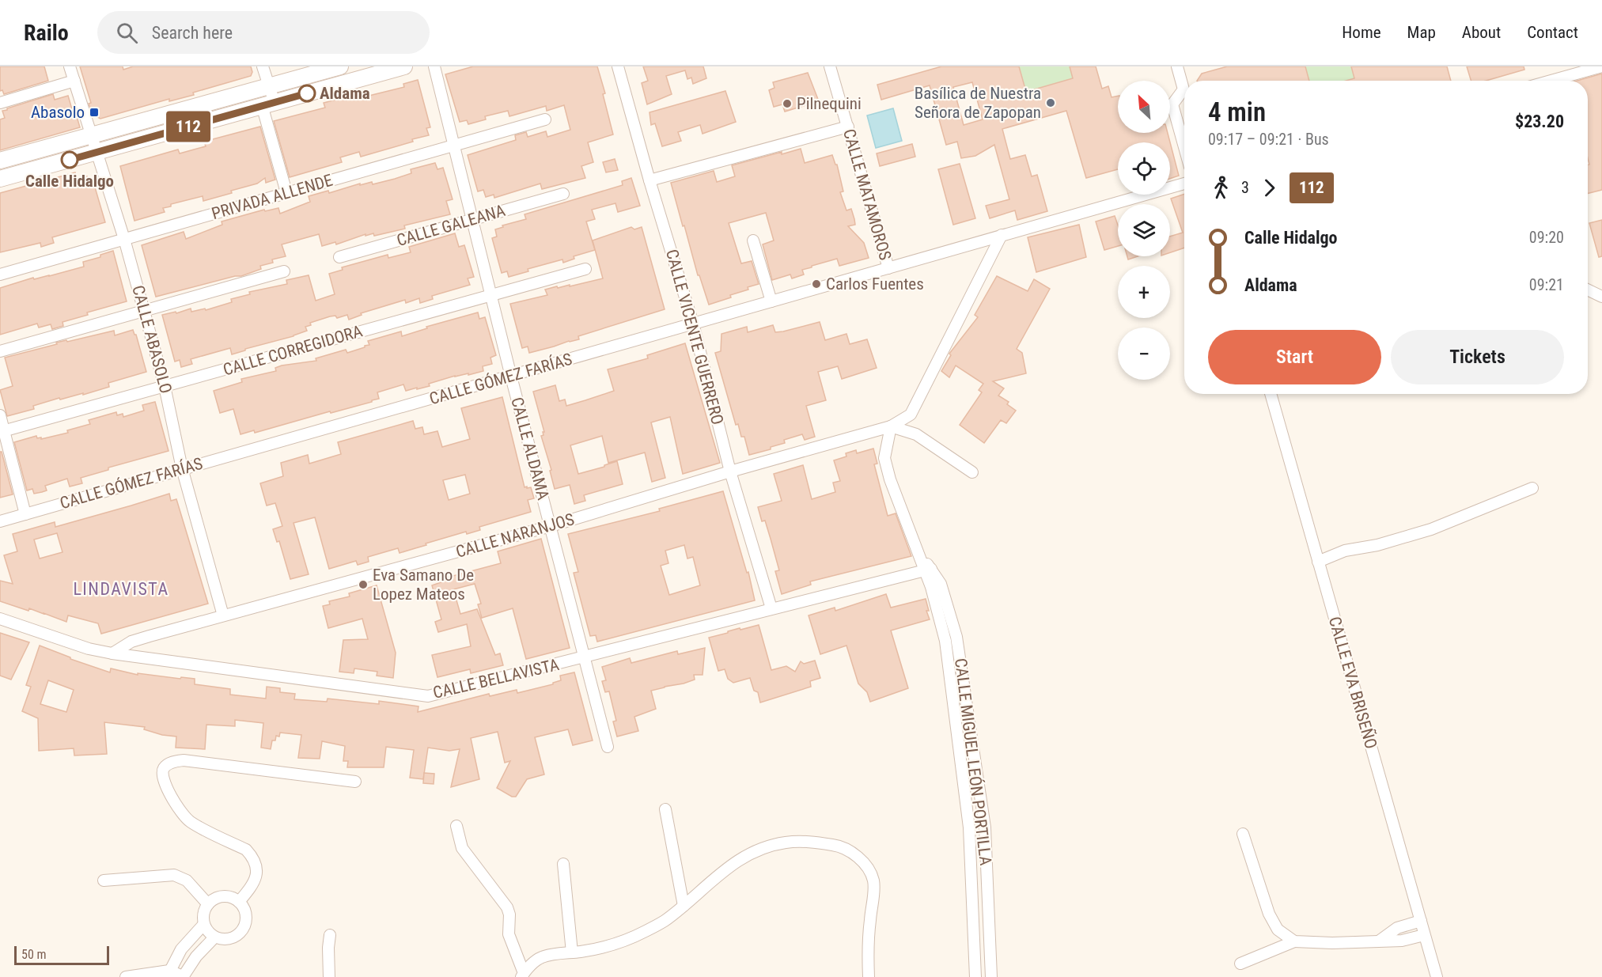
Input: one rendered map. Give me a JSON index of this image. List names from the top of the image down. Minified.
{"streets":{"street":["CALLE MATAMOROS","PRIVADA ALLENDE","CALLE GALEANA","CALLE VICENTE GUERRERO","CALLE ABASOLO","CALLE CORREGIDORA","CALLE GÓMEZ FARÍAS","CALLE ALDAMA","CALLE NARANJOS","CALLE BELLAVISTA","CALLE EVA BRISEÑO","CALLE MIGUEL LEÓN PORTILLA"]},"crossings":[["CALLE MATAMOROS","CALLE GÓMEZ FARÍAS"],["PRIVADA ALLENDE","CALLE ABASOLO"],["PRIVADA ALLENDE","CALLE ALDAMA"],["CALLE GALEANA","CALLE ALDAMA"],["CALLE VICENTE GUERRERO","CALLE GÓMEZ FARÍAS"],["CALLE VICENTE GUERRERO","CALLE NARANJOS"],["CALLE VICENTE GUERRERO","CALLE BELLAVISTA"],["CALLE ABASOLO","CALLE CORREGIDORA"],["CALLE ABASOLO","CALLE GÓMEZ FARÍAS"],["CALLE ABASOLO","CALLE NARANJOS"],["CALLE CORREGIDORA","CALLE ALDAMA"],["CALLE GÓMEZ FARÍAS","CALLE ALDAMA"],["CALLE GÓMEZ FARÍAS","CALLE NARANJOS"],["CALLE ALDAMA","CALLE NARANJOS"],["CALLE ALDAMA","CALLE BELLAVISTA"],["CALLE NARANJOS","CALLE BELLAVISTA"],["CALLE NARANJOS","CALLE MIGUEL LEÓN PORTILLA"],["CALLE BELLAVISTA","CALLE MIGUEL LEÓN PORTILLA"]],"districts":["LINDAVISTA"],"places":{"other":["Aldama","Basílica de Nuestra Señora de Zapopan","Pilnequini","Calle Hidalgo","Carlos Fuentes","Eva Samano De Lopez Mateos"],"transit":["Abasolo"]},"lines":["bus line 112"],"scale_bar":"50 m","north":"top left","page":{"header":"Railo","search":"Search here","nav":["Home","Map","About","Contact"],"on_map":"112","map_buttons":["+","−"],"heading":["4 min","09:17 – 09:21 · Bus","$23.20"],"legs":["3","112"],"list":[{"name":"Calle Hidalgo","value":"09:20"},{"name":"Aldama","value":"09:21"}],"buttons":["Start","Tickets"],"scale":"50 m"}}
